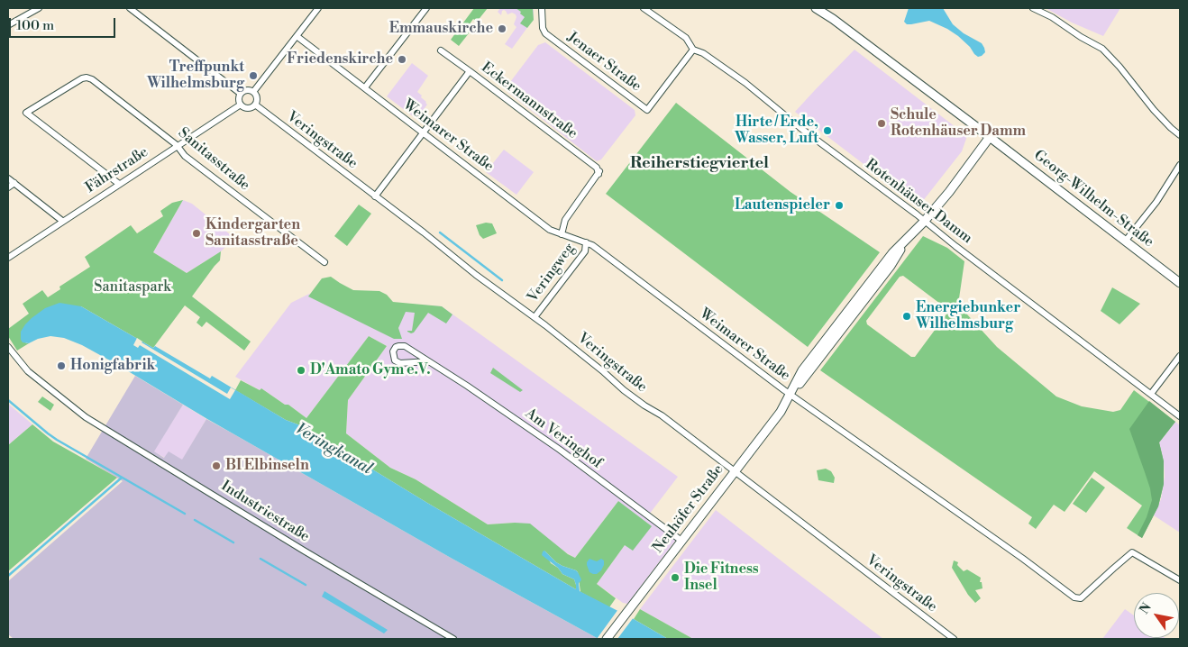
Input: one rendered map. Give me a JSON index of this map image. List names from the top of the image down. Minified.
{"streets":{"street":["Jenaer Straße","Eckermannstraße","Weimarer Straße","Veringstraße","Sanitasstraße","Fährstraße","Georg-Wilhelm-Straße","Rotenhäuser Damm","Veringweg","Am Veringhof","Neuhöfer Straße","Industriestraße"]},"crossings":[["Jenaer Straße","Rotenhäuser Damm"],["Eckermannstraße","Weimarer Straße"],["Weimarer Straße","Veringweg"],["Weimarer Straße","Neuhöfer Straße"],["Veringstraße","Fährstraße"],["Veringstraße","Veringweg"],["Veringstraße","Neuhöfer Straße"],["Sanitasstraße","Fährstraße"],["Georg-Wilhelm-Straße","Neuhöfer Straße"],["Rotenhäuser Damm","Neuhöfer Straße"],["Am Veringhof","Neuhöfer Straße"]],"districts":["Reiherstiegviertel"],"water":["Veringkanal"],"parks":["Sanitaspark"],"places":["Emmauskirche","Friedenskirche","Treffpunkt Wilhelmsburg","Schule Rotenhäuser Damm","Hirte / Erde, Wasser, Luft","Lautenspieler","Kindergarten Sanitasstraße","Energiebunker Wilhelmsburg","Honigfabrik","D'Amato Gym e.V.","BI Elbinseln","Die Fitness Insel"],"scale_bar":"100 m","north":"top left"}
